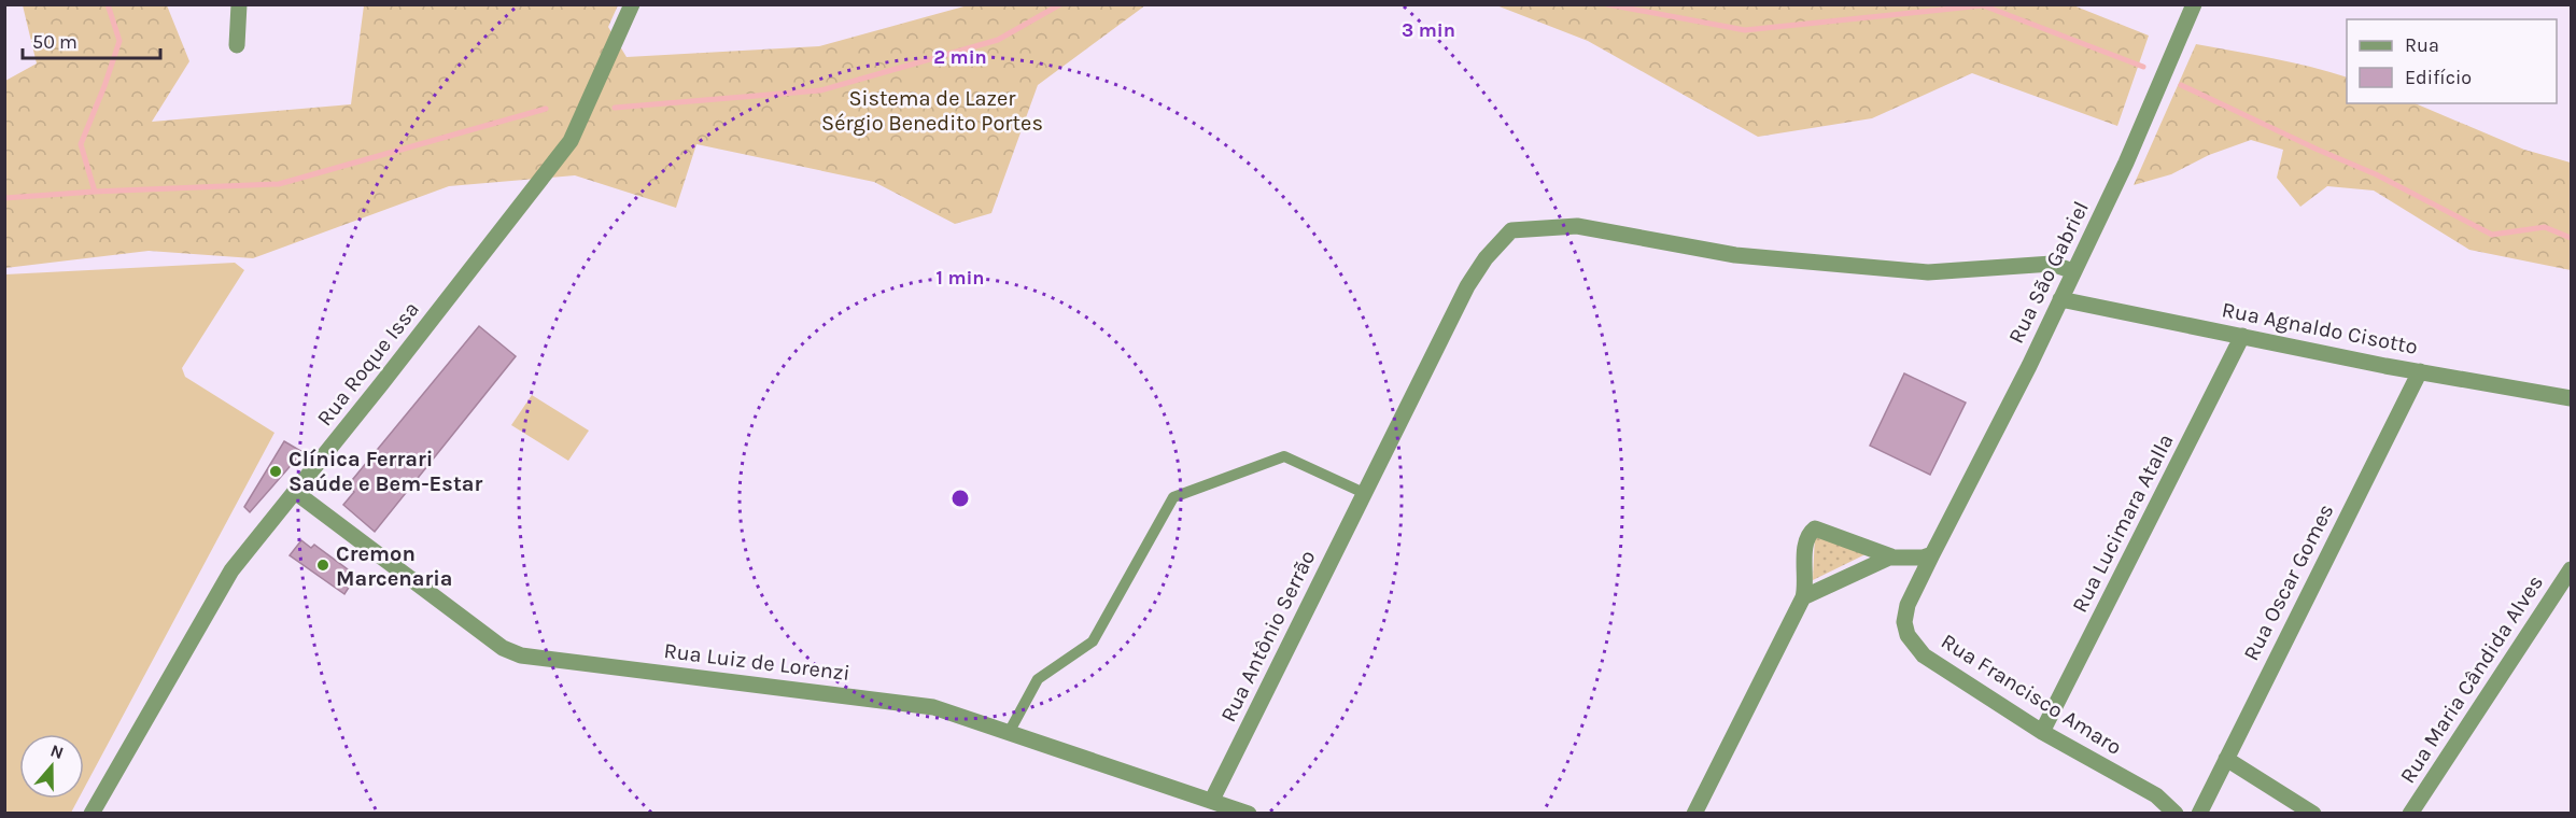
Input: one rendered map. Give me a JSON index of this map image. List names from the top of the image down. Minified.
{"streets":{"street":["Rua São Gabriel","Rua Agnaldo Cisotto","Rua Roque Issa","Rua Lucimara Atalla","Rua Oscar Gomes","Rua Antônio Serrão","Rua Luiz de Lorenzi","Rua Maria Cândida Alves","Rua Francisco Amaro"]},"crossings":[["Rua São Gabriel","Rua Agnaldo Cisotto"],["Rua São Gabriel","Rua Antônio Serrão"],["Rua São Gabriel","Rua Francisco Amaro"],["Rua Agnaldo Cisotto","Rua Lucimara Atalla"],["Rua Agnaldo Cisotto","Rua Oscar Gomes"],["Rua Roque Issa","Rua Luiz de Lorenzi"],["Rua Lucimara Atalla","Rua Francisco Amaro"],["Rua Antônio Serrão","Rua Luiz de Lorenzi"]],"parks":["Sistema de Lazer Sérgio Benedito Portes"],"places":["Clínica Ferrari Saúde e Bem-Estar","Cremon Marcenaria"],"legend":["Rua","Edifício"],"scale_bar":"50 m","north":"top","rings":["3 min","2 min","1 min"]}
